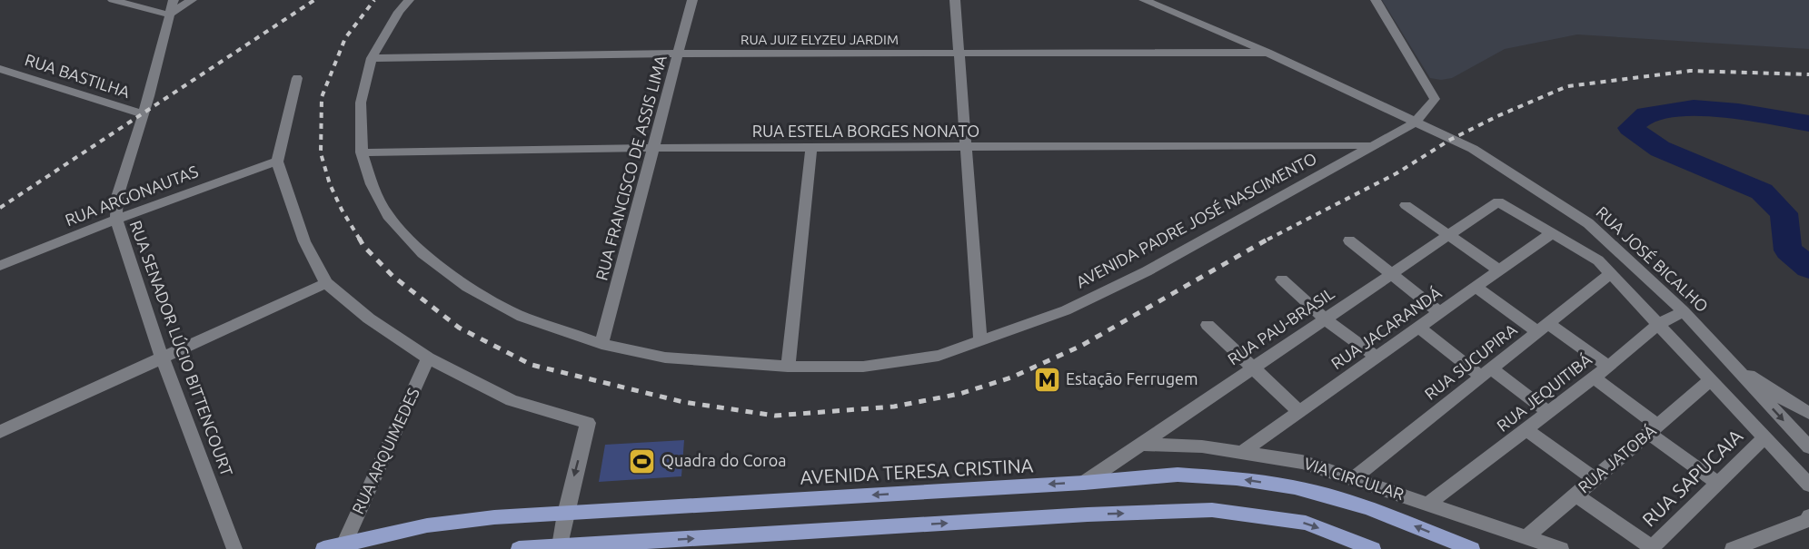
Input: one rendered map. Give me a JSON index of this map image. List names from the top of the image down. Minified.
{"streets":{"main road":["AVENIDA TERESA CRISTINA"],"street":["RUA JUIZ ELYZEU JARDIM","RUA BASTILHA","RUA ESTELA BORGES NONATO","RUA FRANCISCO DE ASSIS LIMA","RUA ARGONAUTAS","AVENIDA PADRE JOSÉ NASCIMENTO","RUA JOSÉ BICALHO","RUA PAU-BRASIL","RUA JACARANDÁ","RUA SENADOR LÚCIO BITTENCOURT","RUA SUCUPIRA","RUA JEQUITIBÁ","RUA ARQUIMEDES","RUA JATOBÁ","RUA SAPUCAIA","VIA CIRCULAR"]},"crossings":[["RUA JUIZ ELYZEU JARDIM","RUA FRANCISCO DE ASSIS LIMA"],["RUA JUIZ ELYZEU JARDIM","AVENIDA PADRE JOSÉ NASCIMENTO"],["RUA JUIZ ELYZEU JARDIM","RUA JOSÉ BICALHO"],["RUA BASTILHA","RUA SENADOR LÚCIO BITTENCOURT"],["RUA ESTELA BORGES NONATO","RUA FRANCISCO DE ASSIS LIMA"],["RUA ESTELA BORGES NONATO","AVENIDA PADRE JOSÉ NASCIMENTO"],["RUA FRANCISCO DE ASSIS LIMA","AVENIDA PADRE JOSÉ NASCIMENTO"],["RUA ARGONAUTAS","RUA SENADOR LÚCIO BITTENCOURT"],["AVENIDA PADRE JOSÉ NASCIMENTO","RUA JOSÉ BICALHO"],["RUA JOSÉ BICALHO","RUA JEQUITIBÁ"],["RUA PAU-BRASIL","RUA JACARANDÁ"],["RUA PAU-BRASIL","AVENIDA TERESA CRISTINA"],["RUA PAU-BRASIL","VIA CIRCULAR"],["RUA JACARANDÁ","VIA CIRCULAR"],["RUA SUCUPIRA","VIA CIRCULAR"],["RUA JEQUITIBÁ","VIA CIRCULAR"],["RUA ARQUIMEDES","AVENIDA TERESA CRISTINA"],["RUA JATOBÁ","VIA CIRCULAR"]],"places":{"metro station":["Estação Ferrugem"],"sports":["Quadra do Coroa"]}}
